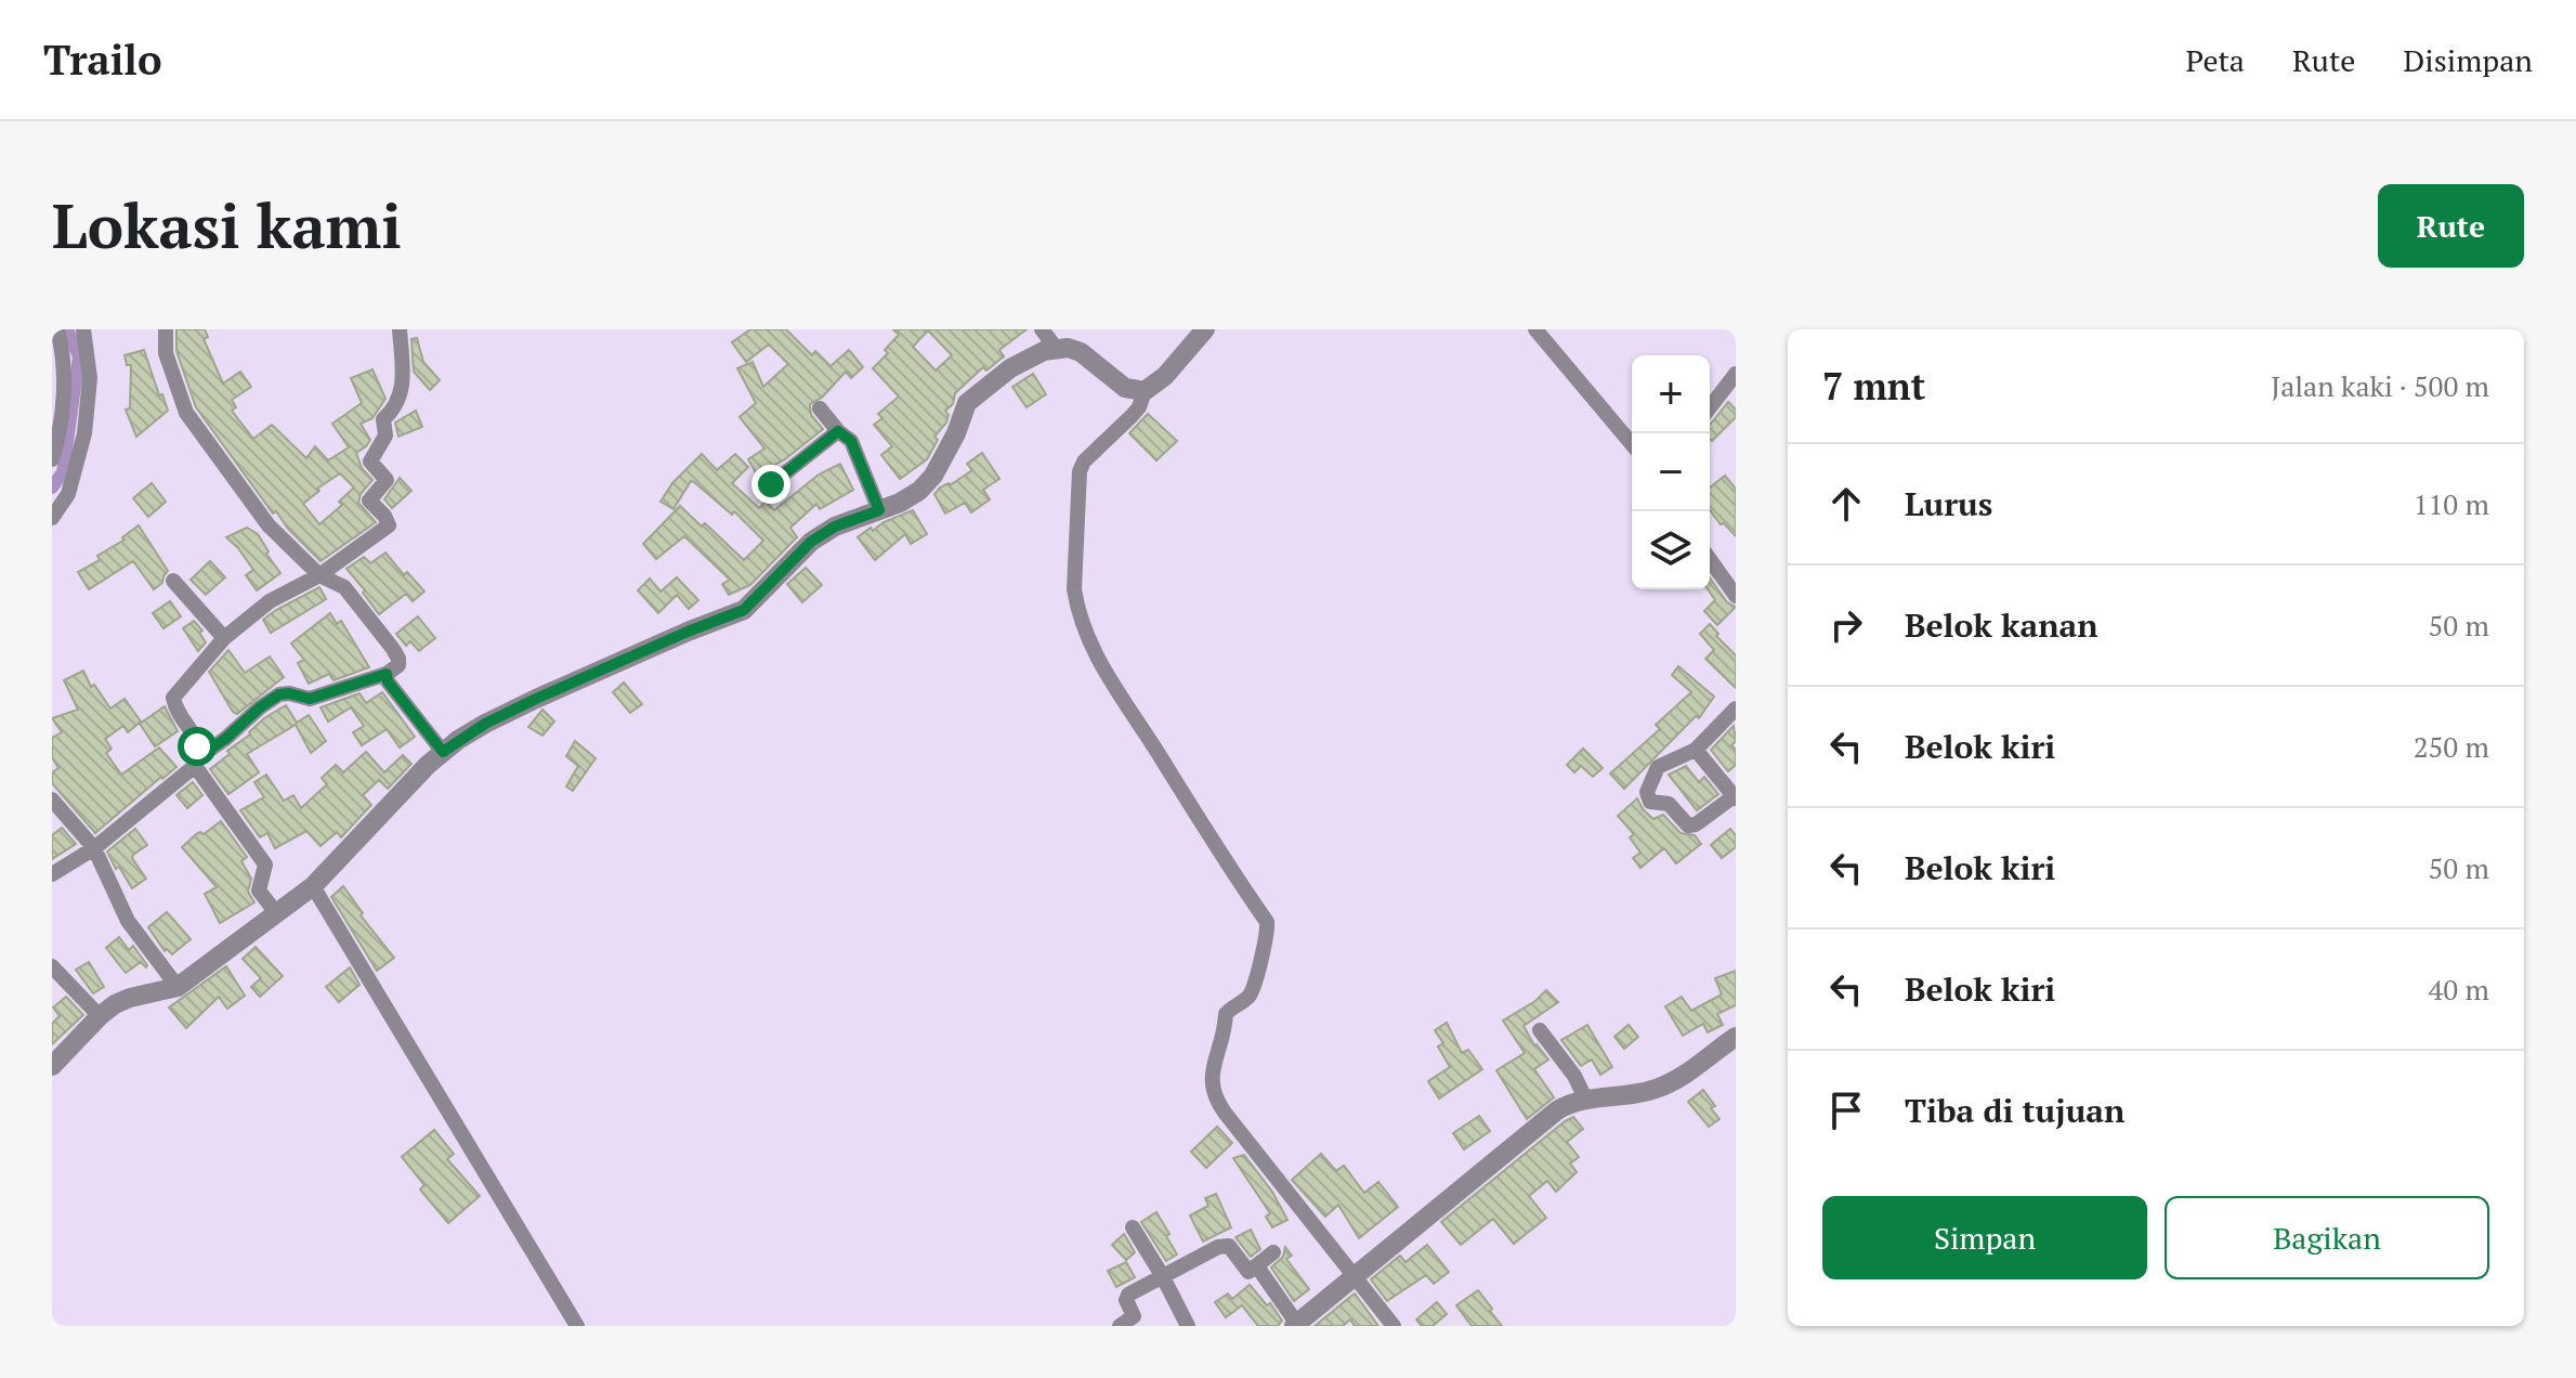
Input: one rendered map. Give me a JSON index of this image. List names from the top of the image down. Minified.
{"page":{"header":"Trailo","nav":["Peta","Rute","Disimpan"],"buttons":["Rute",["Simpan","Bagikan"]],"title":"Lokasi kami","heading":["7 mnt","Jalan kaki · 500 m"],"map_buttons":["+","−"],"list":[["Lurus","110 m"],["Belok kanan","50 m"],["Belok kiri","250 m"],["Belok kiri","50 m"],["Belok kiri","40 m"],"Tiba di tujuan"]}}
